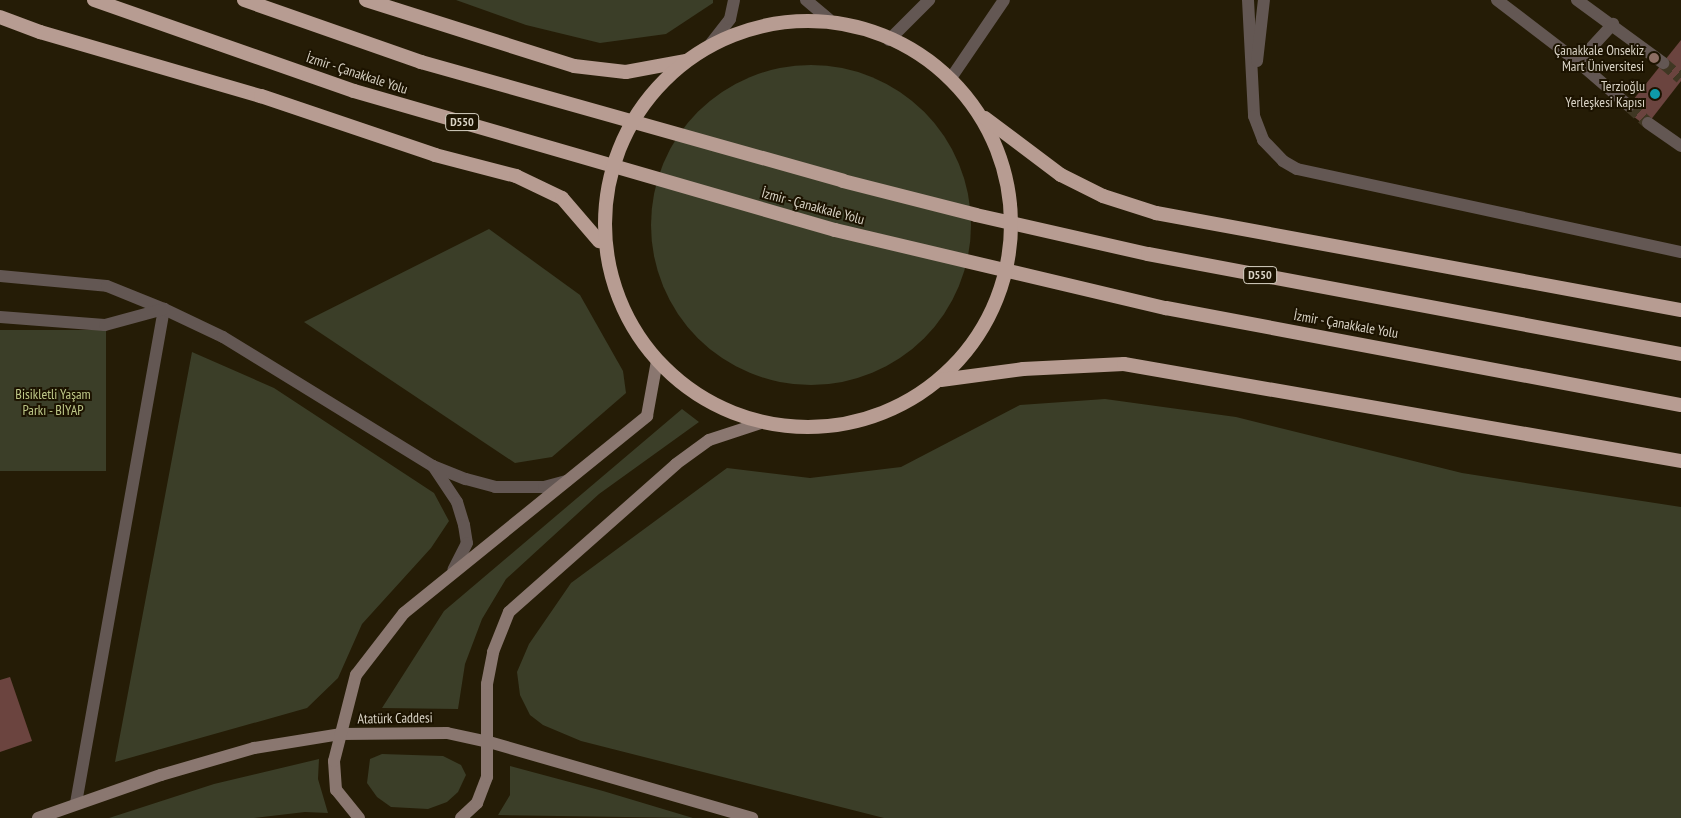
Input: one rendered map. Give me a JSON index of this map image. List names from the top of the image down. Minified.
{"streets":{"highway":["İzmir - Çanakkale Yolu","D550"],"main road":["Atatürk Caddesi"]},"parks":["Bisikletli Yaşam Parkı - BİYAP"],"places":["Çanakkale Onsekiz Mart Üniversitesi","Terzioğlu Yerleşkesi Kapısı"]}
